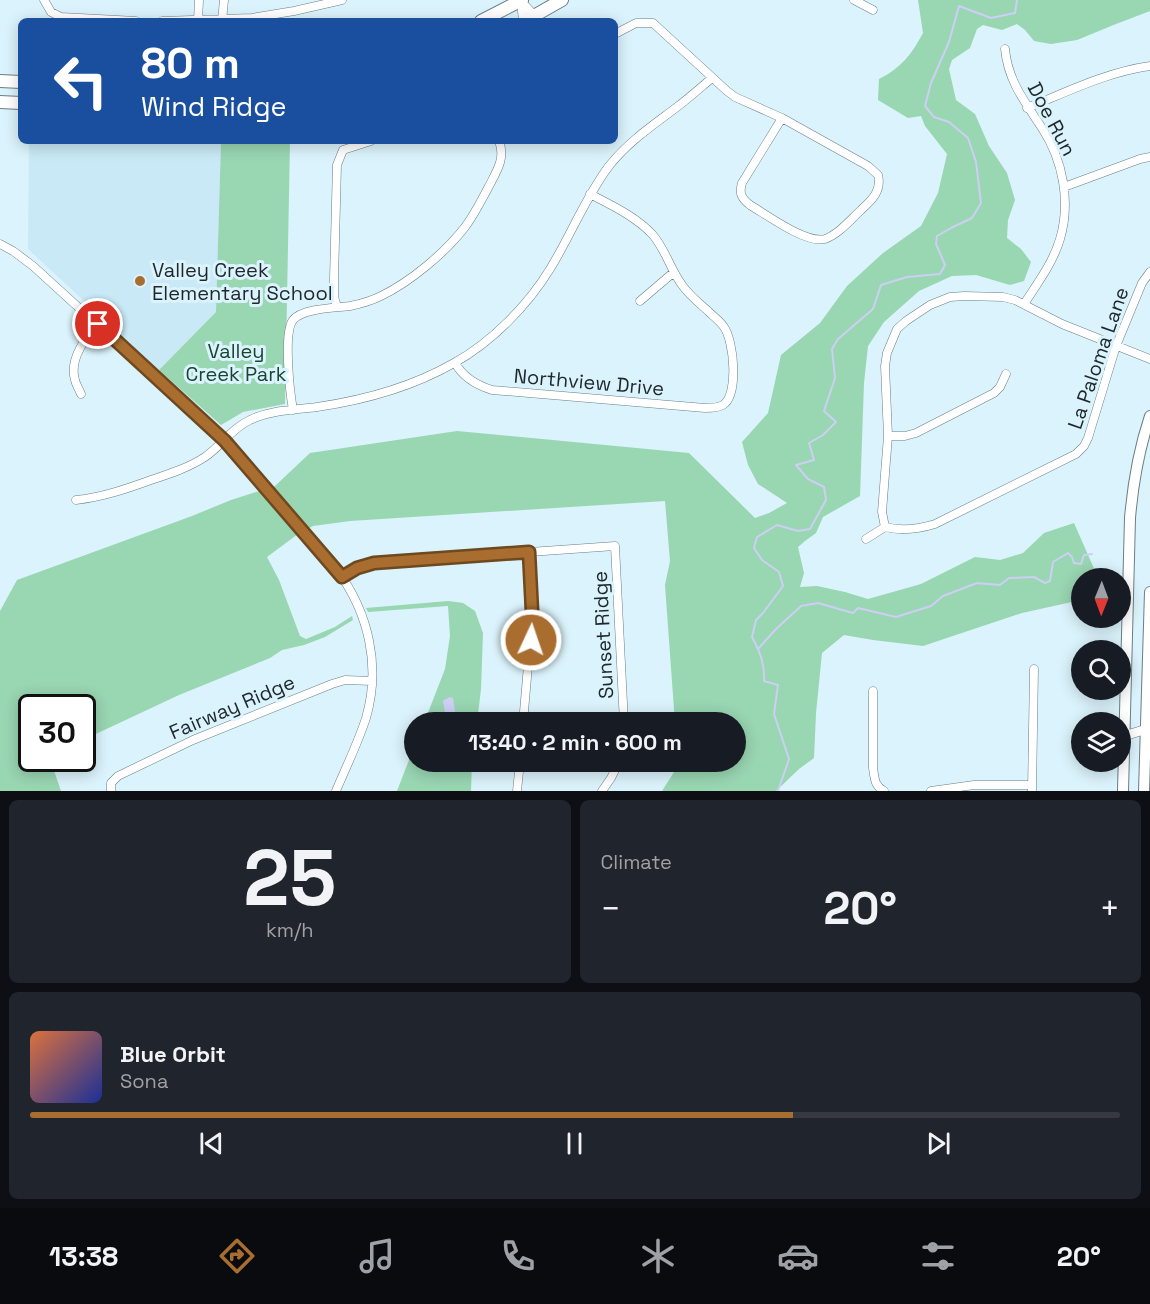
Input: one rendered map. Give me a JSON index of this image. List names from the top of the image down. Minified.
{"streets":{"street":["Doe Run","La Paloma Lane","Northview Drive","Sunset Ridge","Fairway Ridge"]},"parks":["Valley Creek Park"],"places":["Valley Creek Elementary School"],"north":"bottom","page":{"turn":["80 m","Wind Ridge"],"limit":"30","trip":"13:40 · 2 min · 600 m","tile":[["25","km/h"],"Climate"],"heat":["−","20°","+"],"song":["Blue Orbit","Sona"],"tabs":["13:38","20°"]}}
